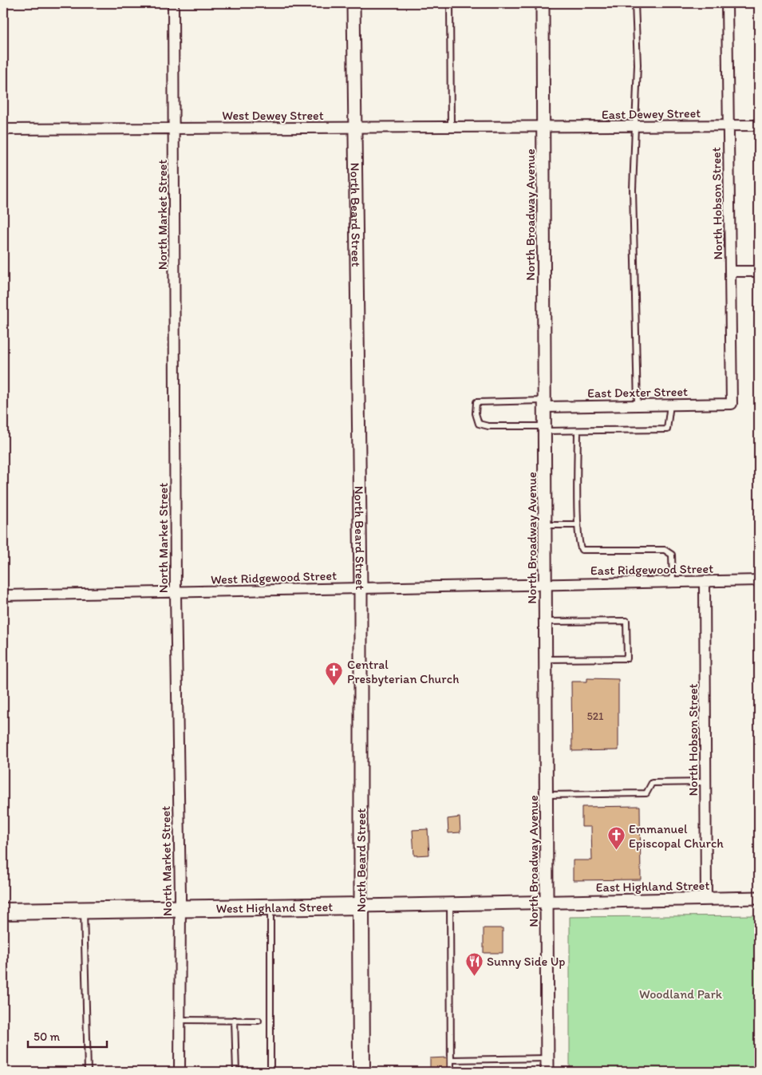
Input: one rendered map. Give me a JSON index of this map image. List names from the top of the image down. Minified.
{"streets":{"main road":["North Beard Street","West Highland Street"],"street":["East Dewey Street","West Dewey Street","North Hobson Street","North Market Street","North Broadway Avenue","East Dexter Street","East Ridgewood Street","West Ridgewood Street","East Highland Street"]},"crossings":[["East Dewey Street","West Dewey Street"],["East Dewey Street","North Hobson Street"],["East Dewey Street","North Broadway Avenue"],["West Dewey Street","North Market Street"],["West Dewey Street","North Beard Street"],["West Dewey Street","North Broadway Avenue"],["North Hobson Street","East Dexter Street"],["North Hobson Street","East Ridgewood Street"],["North Hobson Street","East Highland Street"],["North Market Street","West Ridgewood Street"],["North Market Street","West Highland Street"],["North Beard Street","West Ridgewood Street"],["North Beard Street","West Highland Street"],["North Broadway Avenue","East Dexter Street"],["North Broadway Avenue","East Ridgewood Street"],["North Broadway Avenue","West Ridgewood Street"],["North Broadway Avenue","East Highland Street"],["North Broadway Avenue","West Highland Street"],["East Ridgewood Street","West Ridgewood Street"],["East Highland Street","West Highland Street"]],"parks":["Woodland Park"],"places":{"church":["Central Presbyterian Church","Emmanuel Episcopal Church"],"restaurant":["Sunny Side Up"]},"house_numbers":["521"],"scale_bar":"50 m"}
